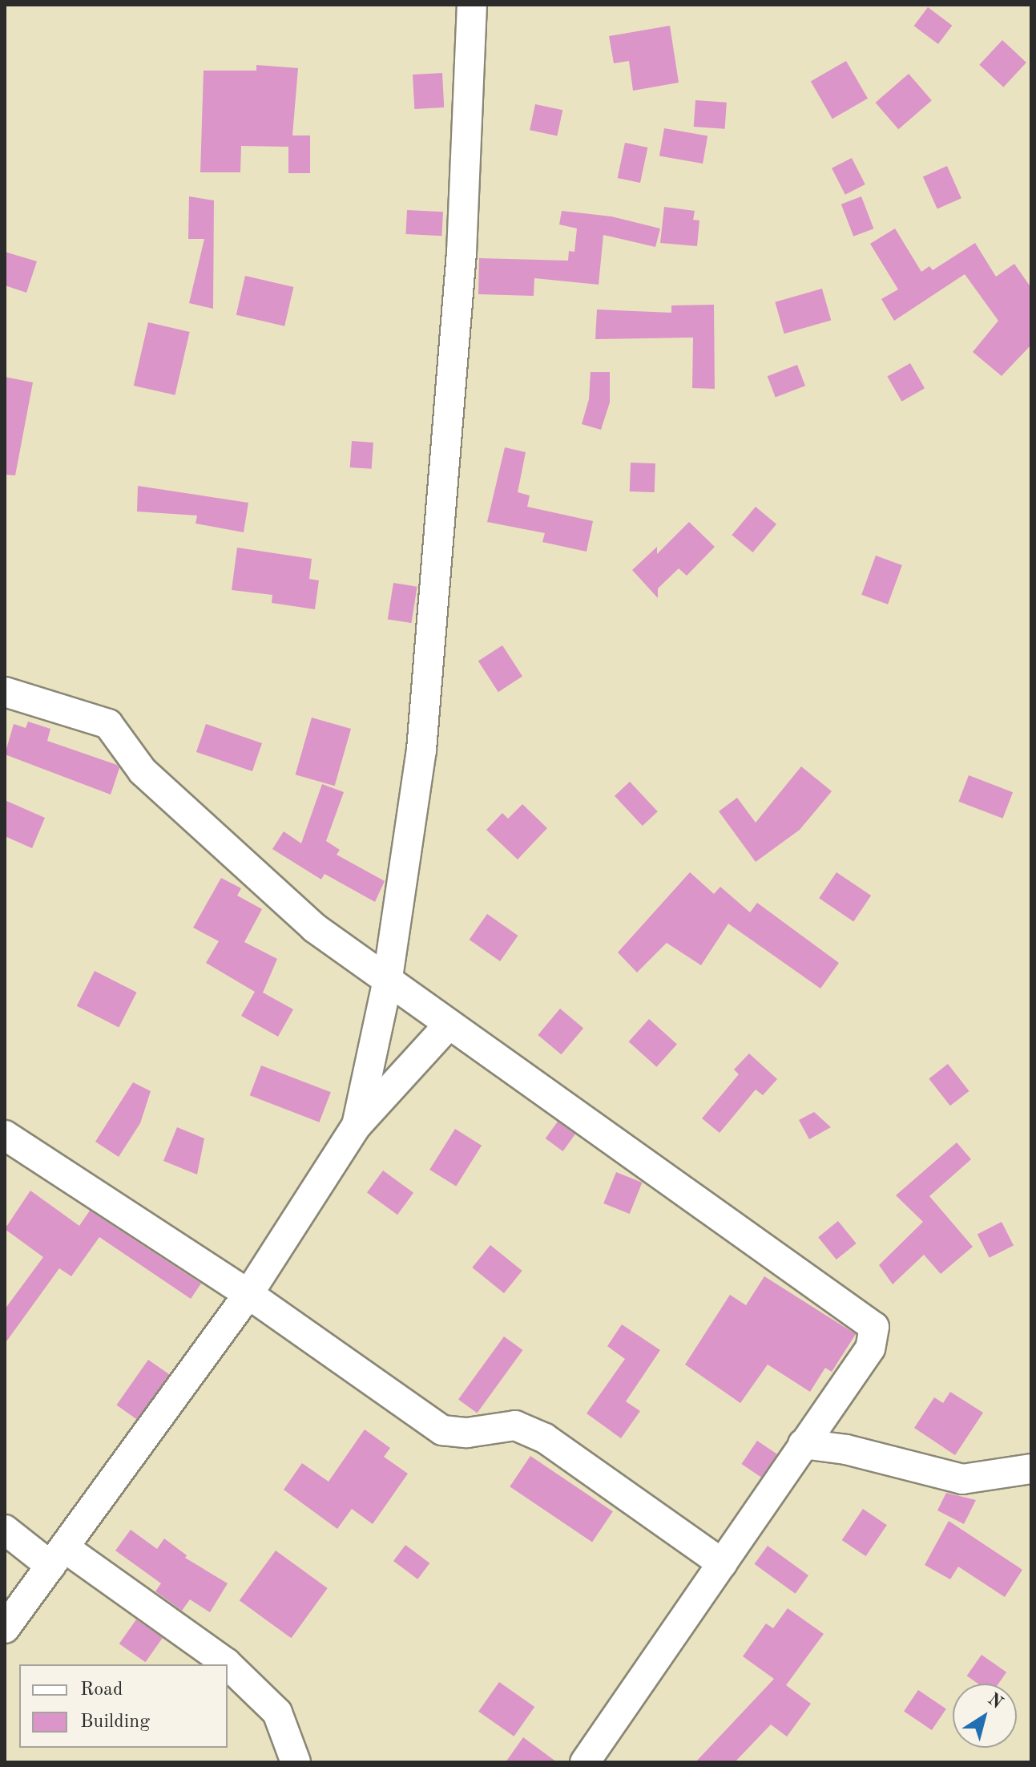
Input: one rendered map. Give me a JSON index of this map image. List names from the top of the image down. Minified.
{"legend":["Road","Building"],"north":"top right"}
